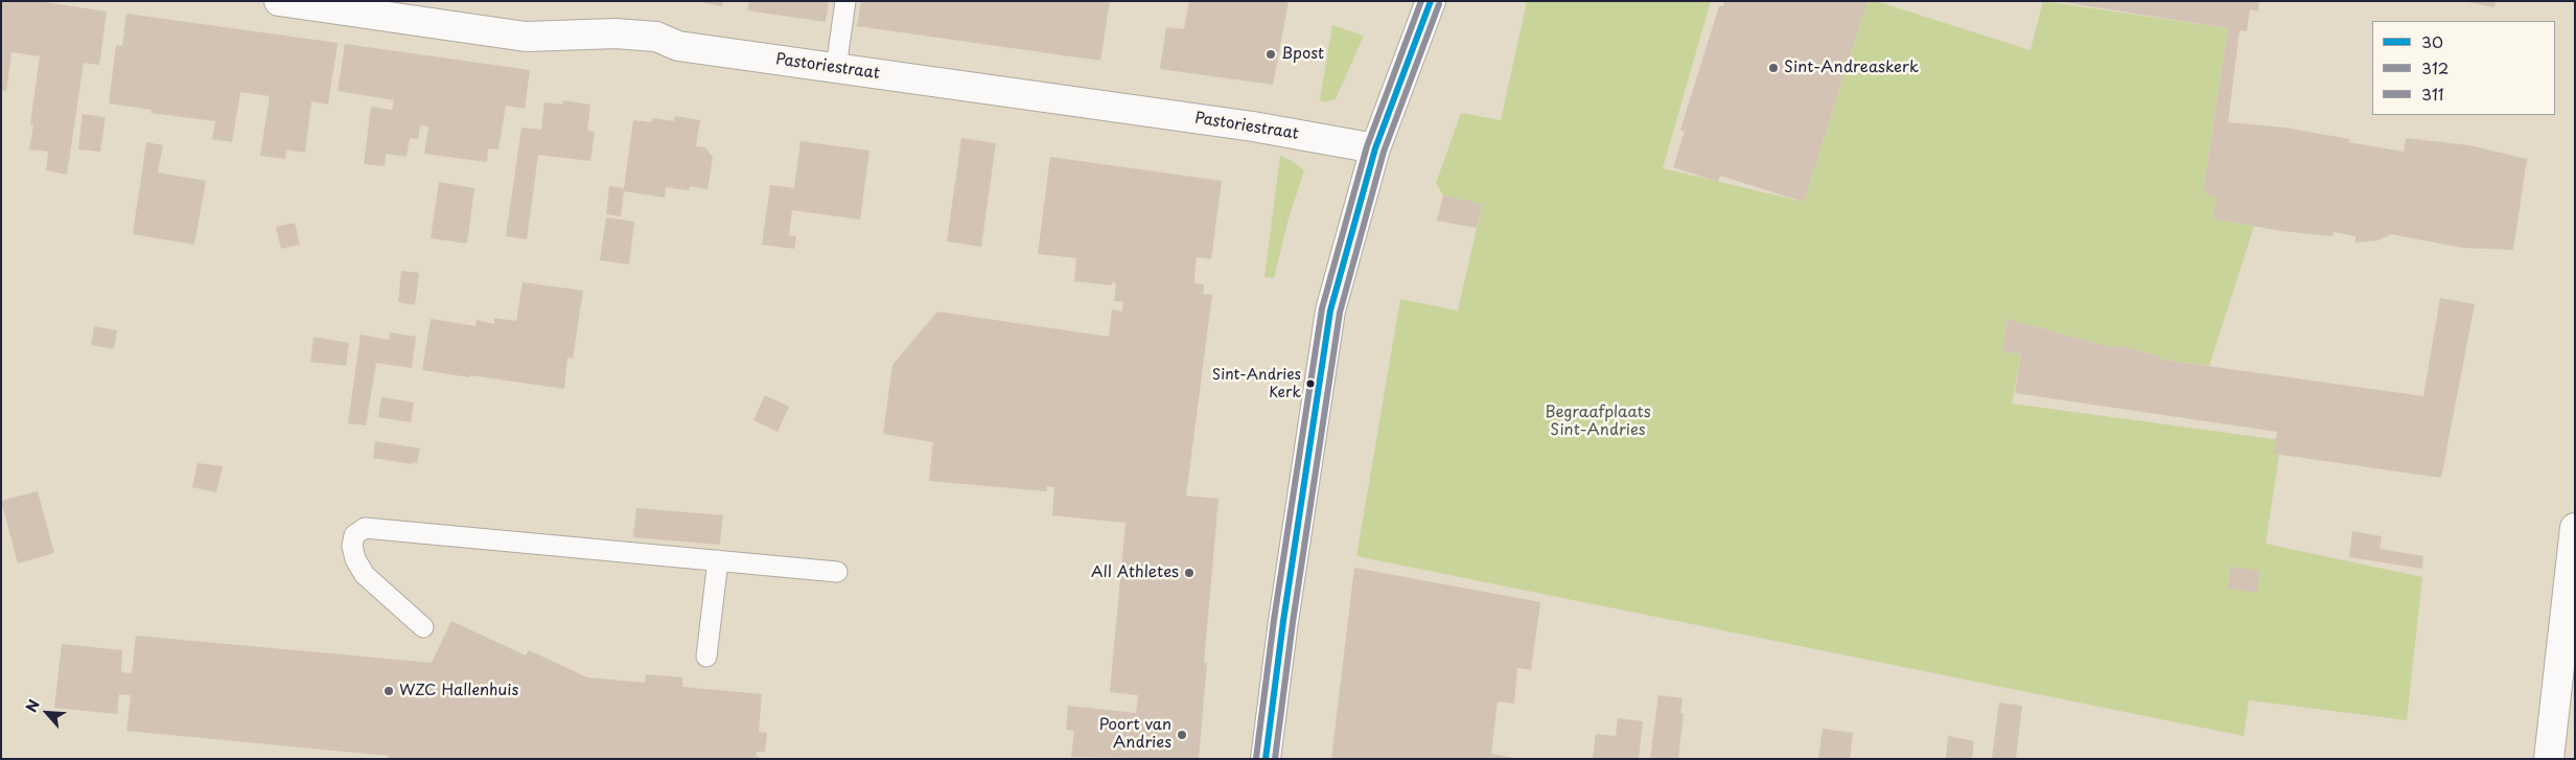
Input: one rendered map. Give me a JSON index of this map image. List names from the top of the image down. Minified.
{"streets":{"street":["Pastoriestraat"]},"parks":["Begraafplaats Sint-Andries"],"places":["Bpost","Sint-Andreaskerk","Sint-Andries Kerk","All Athletes","WZC Hallenhuis","Poort van Andries"],"lines":["transit line 30","transit line 311","transit line 312"],"legend":["30","312","311"],"north":"top left"}
